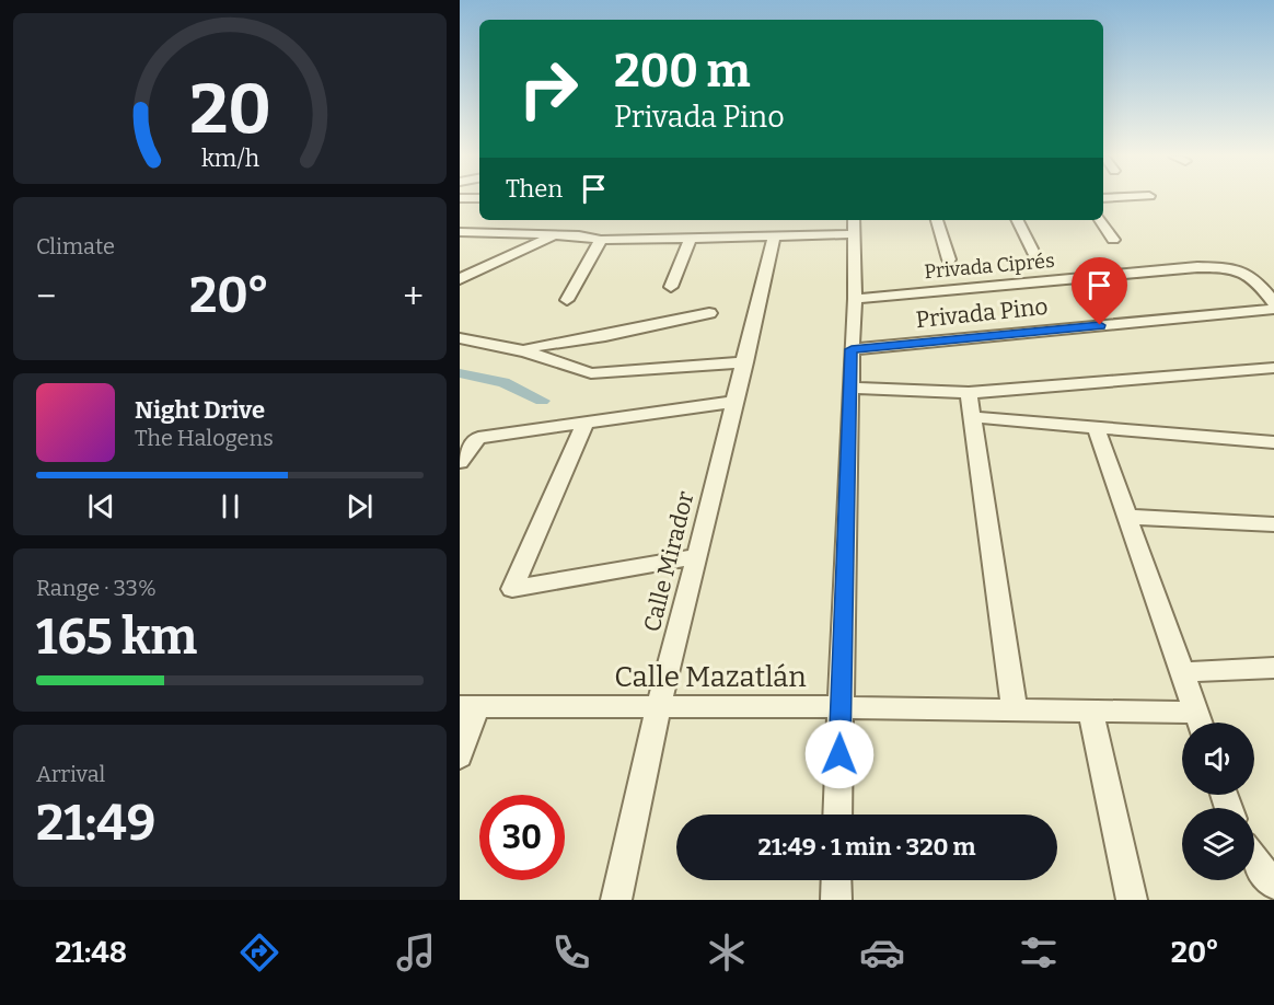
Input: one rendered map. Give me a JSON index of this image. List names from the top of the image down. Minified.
{"streets":{"street":["Privada Ciprés","Privada Pino","Calle Mirador","Calle Mazatlán"]},"crossings":[["Calle Mirador","Calle Mazatlán"]],"page":{"turn":["200 m","Privada Pino"],"then":"Then","tile":["Climate",["Range · 33%","165 km"],["Arrival","21:49"]],"heat":["−","20°","+"],"song":["Night Drive","The Halogens"],"limit":"30","trip":"21:49 · 1 min · 320 m","tabs":["21:48","20°"],"gauge":["20","km/h"]}}
